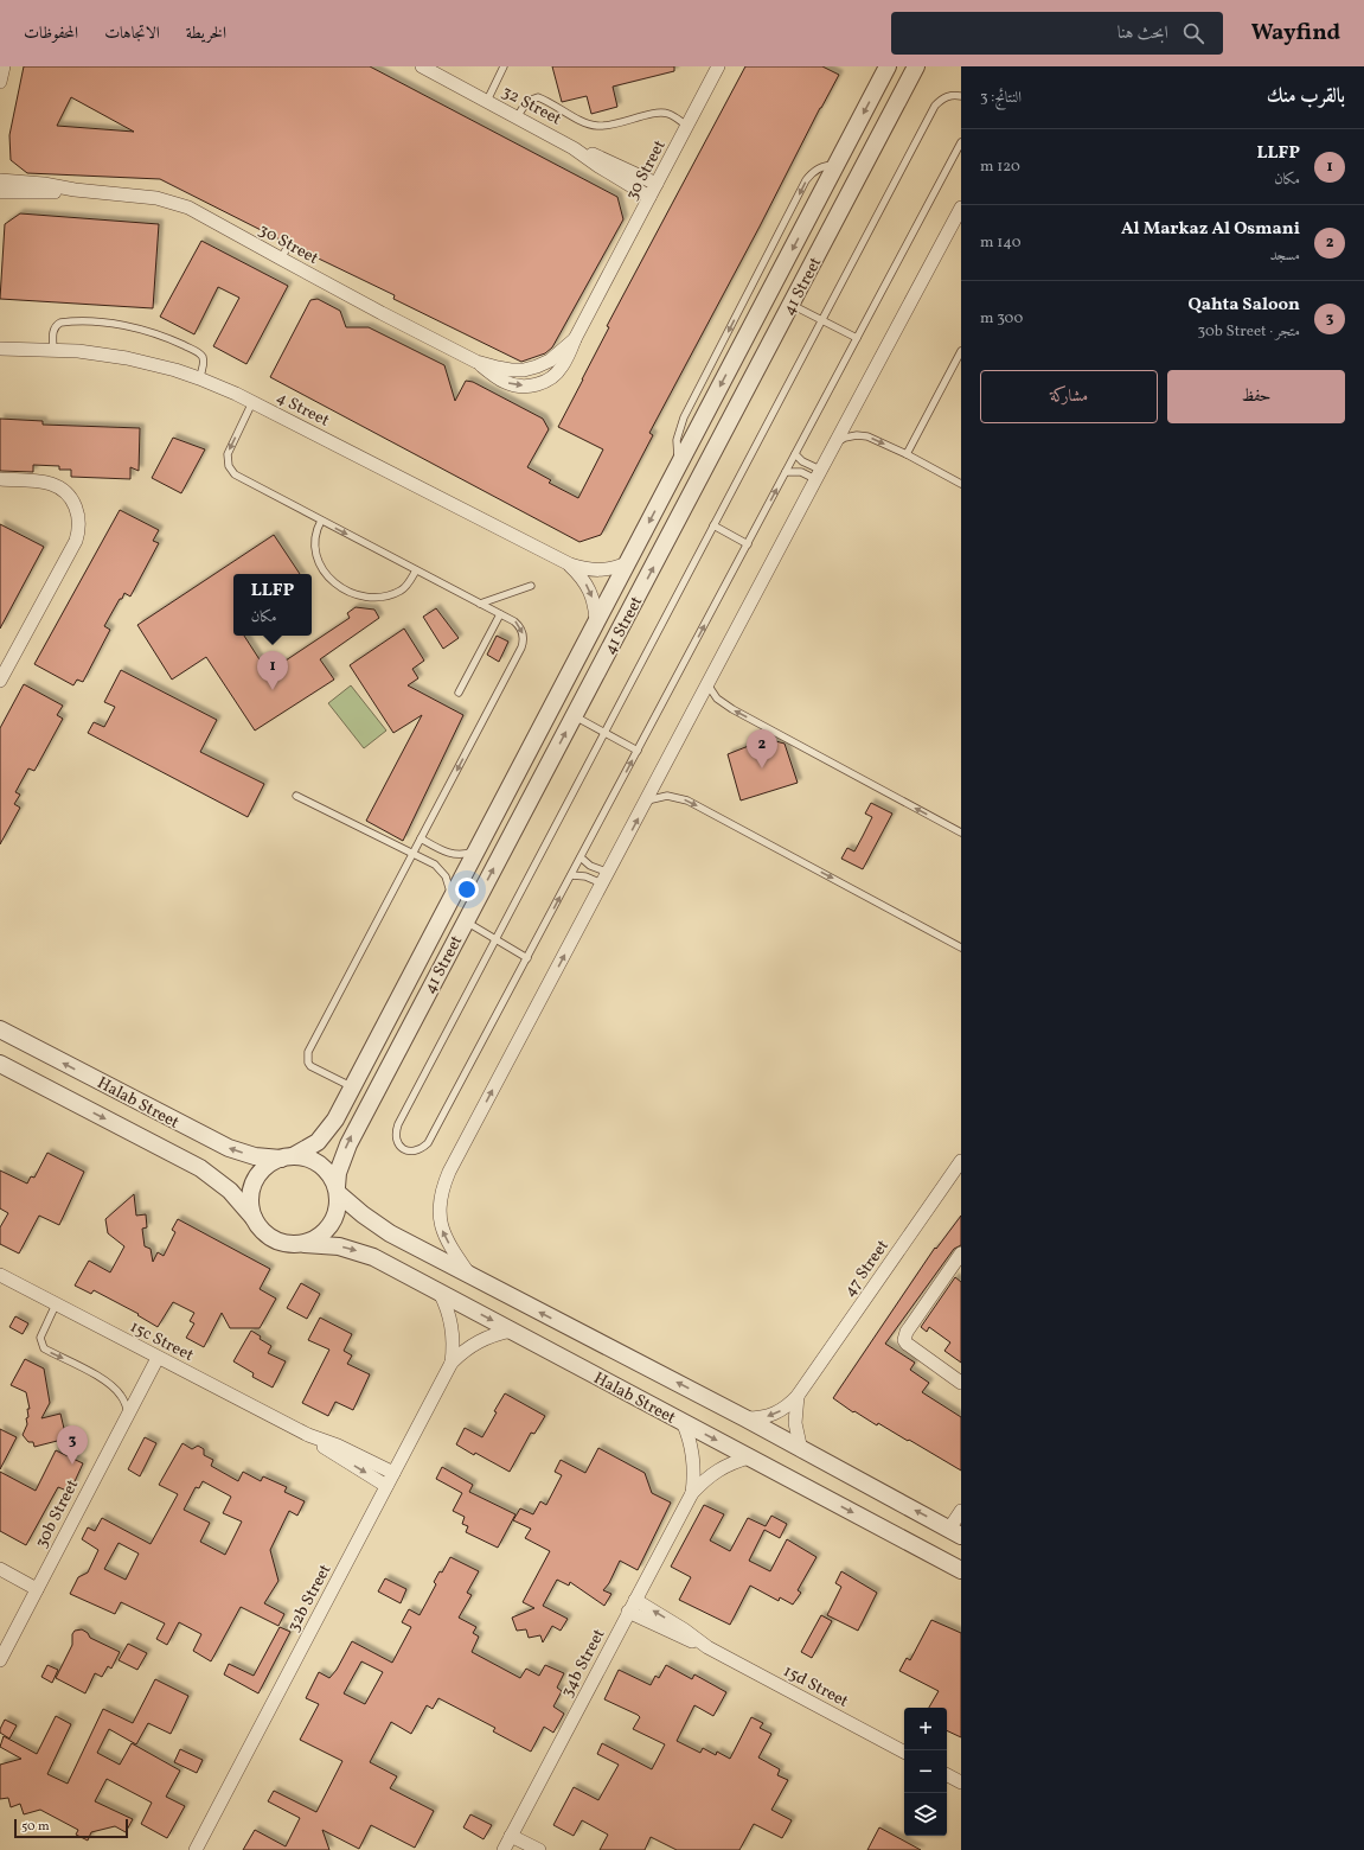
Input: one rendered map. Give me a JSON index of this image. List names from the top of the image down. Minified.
{"streets":{"street":["32 Street","30 Street","41 Street","4 Street","Halab Street","47 Street","15c Street","30b Street","32b Street","34b Street","15d Street"]},"crossings":[["32 Street","30 Street"],["41 Street","4 Street"],["41 Street","Halab Street"],["Halab Street","47 Street"],["Halab Street","32b Street"],["Halab Street","34b Street"],["15c Street","30b Street"],["15c Street","32b Street"],["34b Street","15d Street"]],"scale_bar":"50 m","page":{"header":"Wayfind","search":"ابحث هنا","nav":["الخريطة","الاتجاهات","المحفوظات"],"heading":["بالقرب منك","النتائج: 3"],"list":[{"mark":"1","name":"LLFP","note":"مكان","value":"120 m"},{"mark":"2","name":"Al Markaz Al Osmani","note":"مسجد","value":"140 m"},{"mark":"3","name":"Qahta Saloon","note":"متجر · 30b Street","value":"300 m"}],"buttons":["حفظ","مشاركة"],"popup":["LLFP","مكان"],"pins":["1","2","3"],"map_buttons":["+","−"],"scale":"50 m"}}
